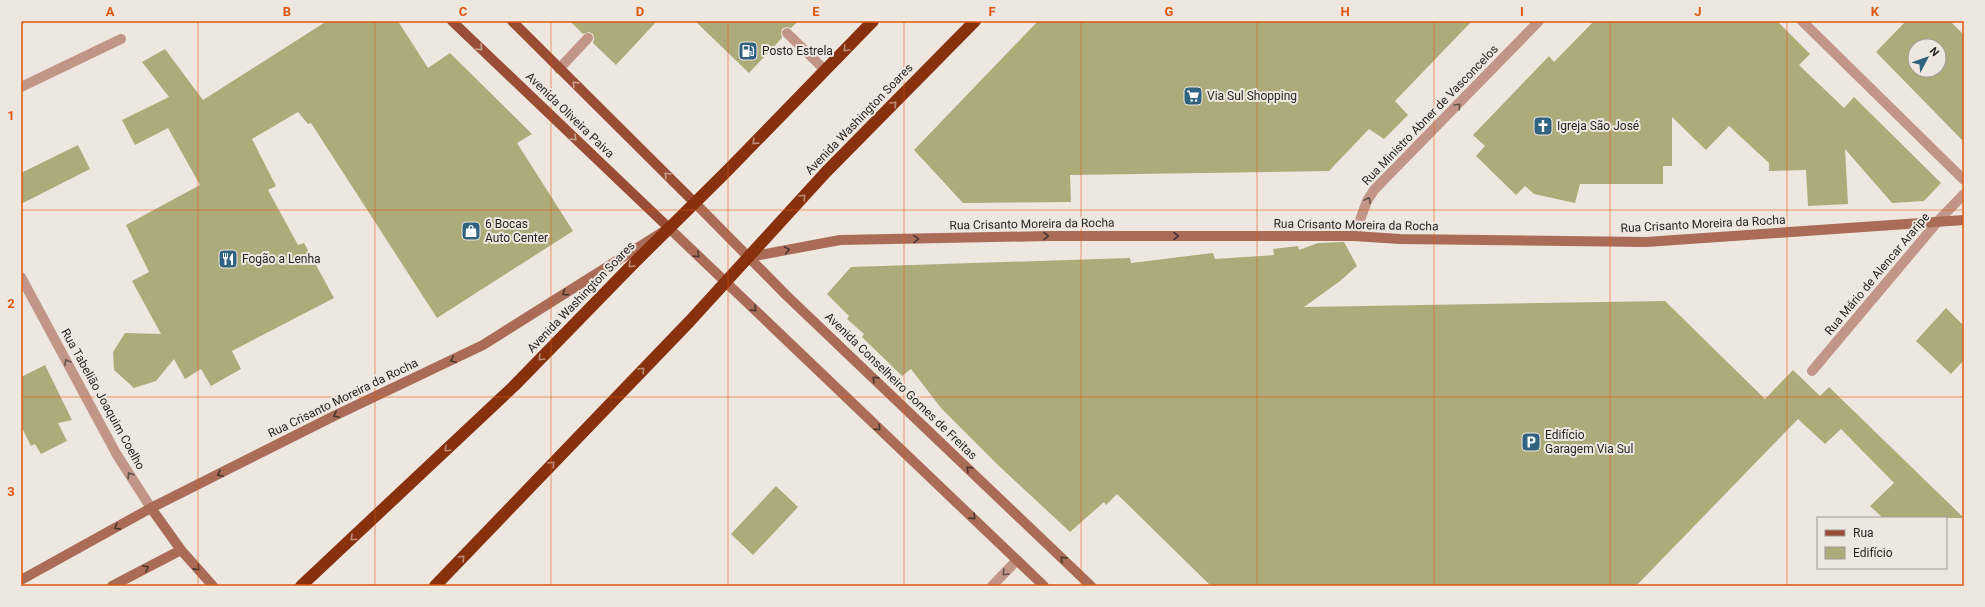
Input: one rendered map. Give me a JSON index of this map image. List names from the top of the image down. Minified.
{"streets":{"highway":["Avenida Washington Soares"],"main road":["Avenida Oliveira Paiva","Rua Crisanto Moreira da Rocha","Avenida Conselheiro Gomes de Freitas","Rua Tabelião Joaquim Coelho"],"street":["Rua Ministro Abner de Vasconcelos","Rua Mário de Alencar Araripe"]},"crossings":[["Avenida Oliveira Paiva","Avenida Washington Soares"],["Avenida Oliveira Paiva","Rua Crisanto Moreira da Rocha"],["Avenida Oliveira Paiva","Avenida Conselheiro Gomes de Freitas"],["Rua Ministro Abner de Vasconcelos","Rua Crisanto Moreira da Rocha"],["Avenida Washington Soares","Rua Crisanto Moreira da Rocha"],["Avenida Washington Soares","Avenida Conselheiro Gomes de Freitas"],["Rua Crisanto Moreira da Rocha","Rua Mário de Alencar Araripe"],["Rua Crisanto Moreira da Rocha","Avenida Conselheiro Gomes de Freitas"],["Rua Crisanto Moreira da Rocha","Rua Tabelião Joaquim Coelho"]],"one_way":["Rua Ministro Abner de Vasconcelos"],"places":{"fuel station":["Posto Estrela"],"supermarket":["Via Sul Shopping"],"church":["Igreja São José"],"shop":["6 Bocas Auto Center"],"restaurant":["Fogão a Lenha"],"parking":["Edifício Garagem Via Sul"]},"legend":["Rua","Edifício"],"north":"top right","grid":{"columns":["A","B","C","D","E","F","G","H","I","J","K"],"rows":["1","2","3"]}}
